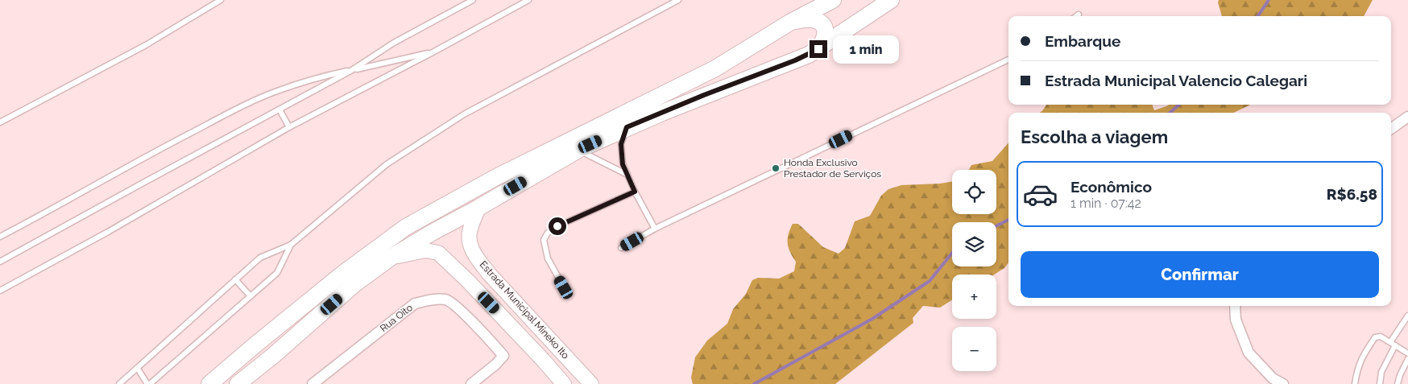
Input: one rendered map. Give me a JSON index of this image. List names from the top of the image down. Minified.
{"streets":{"street":["Estrada Municipal Mineko Ito","Rua Oito"]},"places":["Honda Exclusivo Prestador de Serviços"],"page":{"banner":["Embarque","Estrada Municipal Valencio Calegari"],"bubble":"1 min","heading":"Escolha a viagem","list":[{"name":"Econômico","note":"1 min · 07:42","value":"R$6.58"}],"map_buttons":["+","−"],"buttons":"Confirmar"}}
